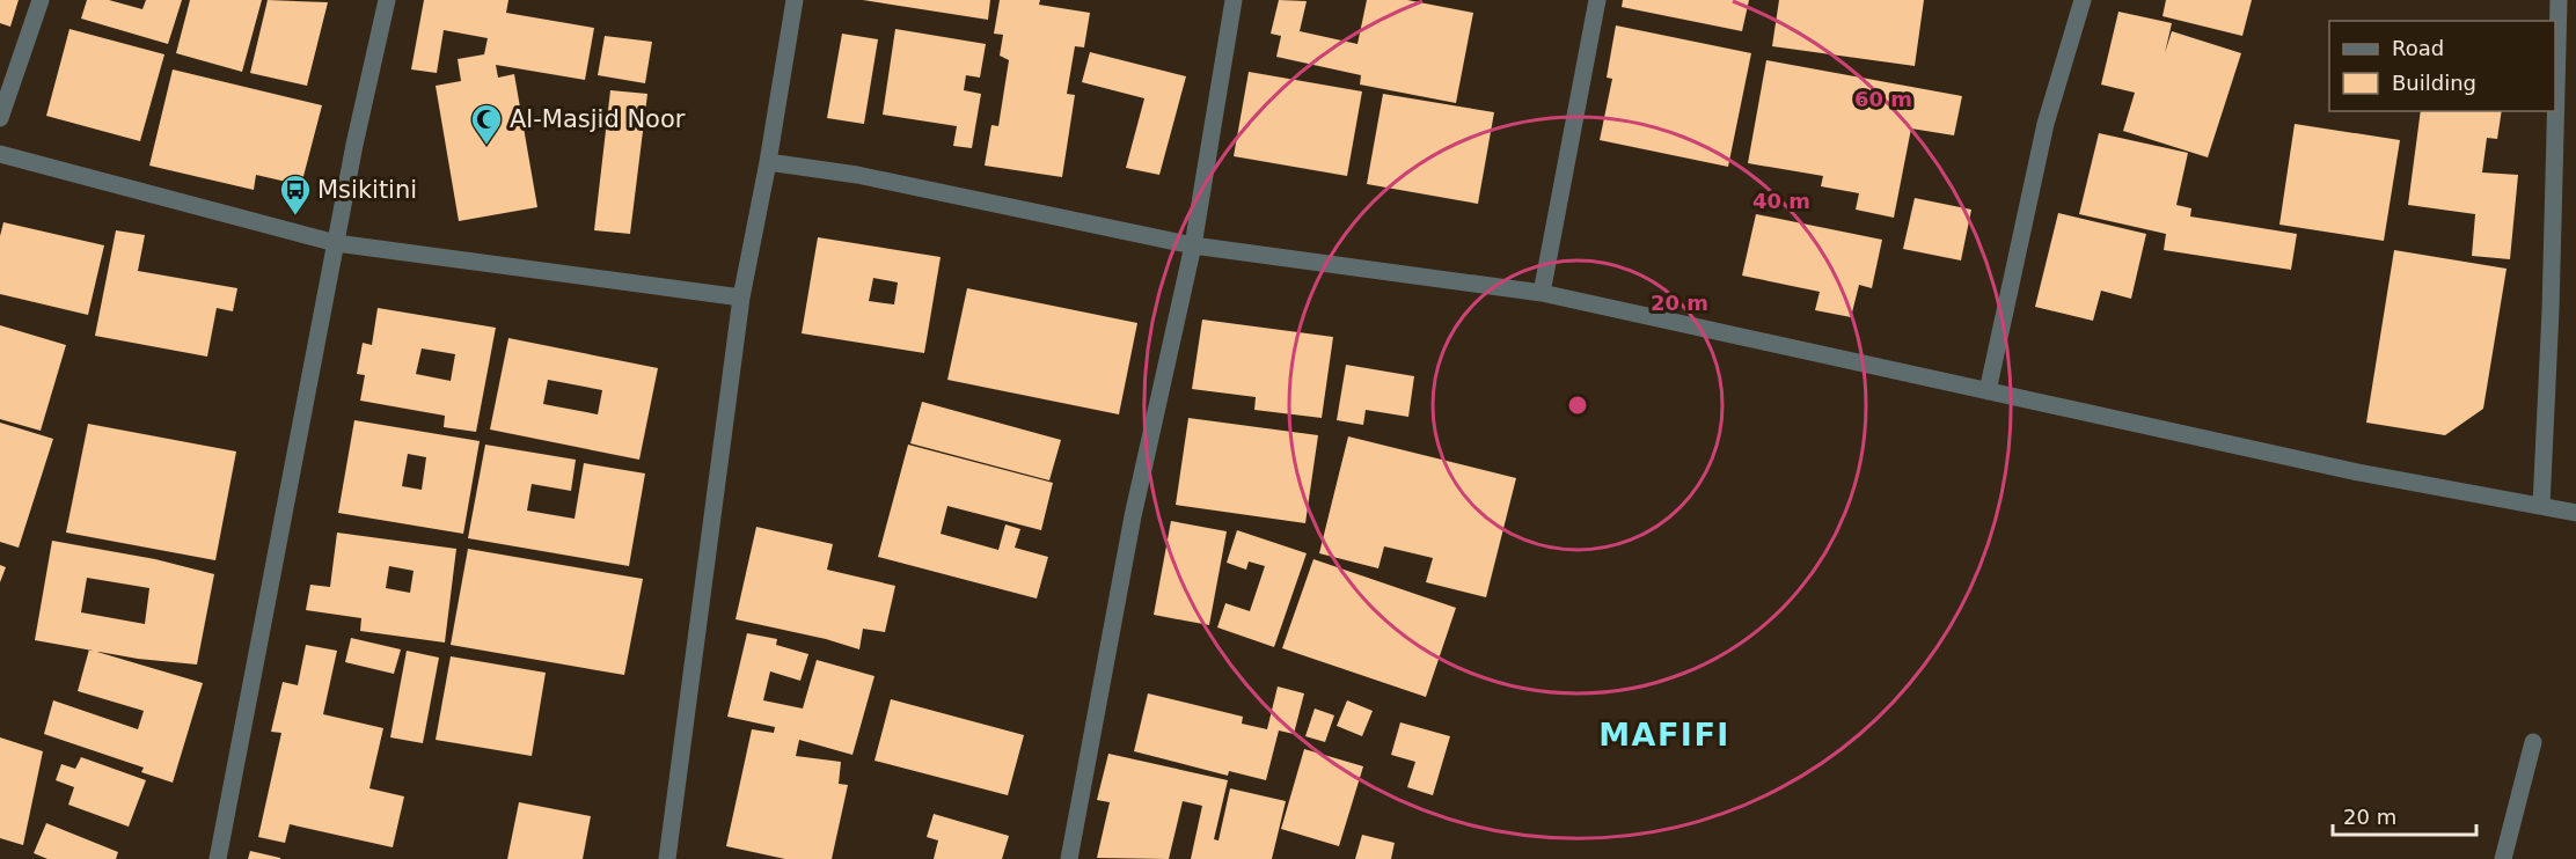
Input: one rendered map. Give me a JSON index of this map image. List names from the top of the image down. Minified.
{"districts":["MAFIFI"],"places":{"mosque":["Al-Masjid Noor"],"bus stop":["Msikitini"]},"legend":["Road","Building"],"scale_bar":"20 m","rings":["60 m","40 m","20 m"]}
